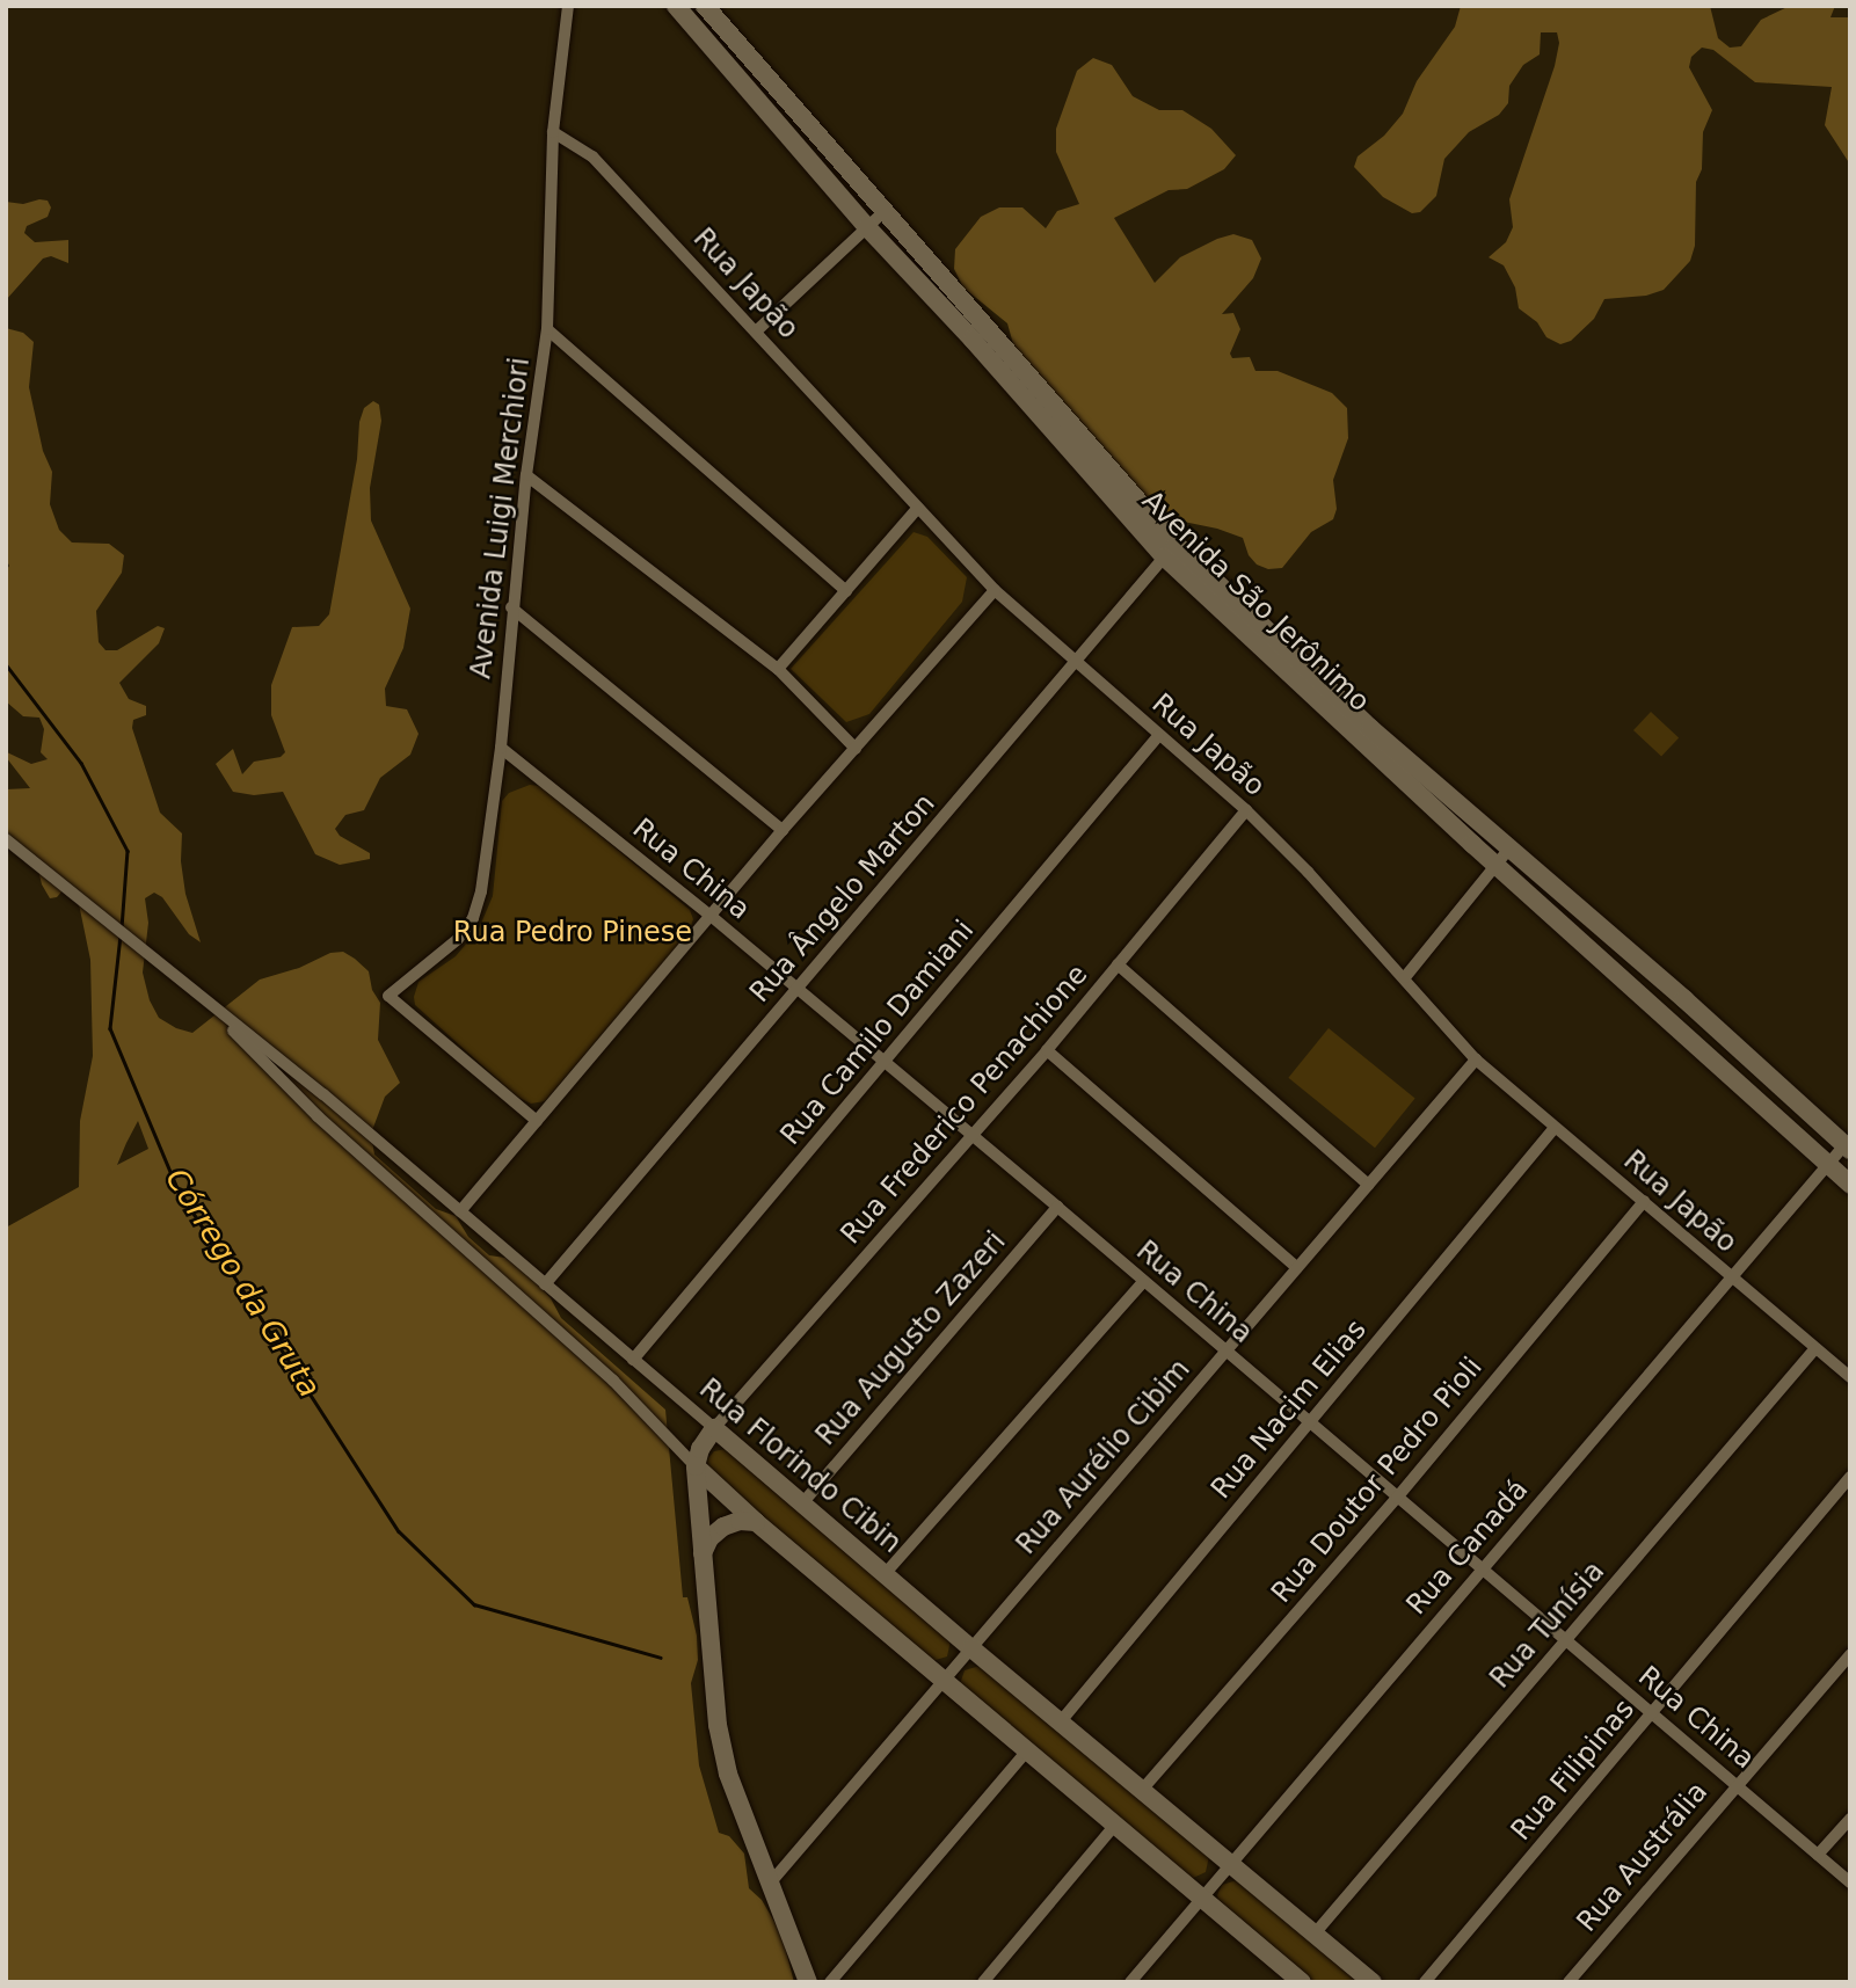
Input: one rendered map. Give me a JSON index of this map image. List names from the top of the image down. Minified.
{"streets":{"street":["Rua Japão","Avenida Luigi Merchiori","Avenida São Jerônimo","Rua China","Rua Ângelo Marton","Rua Camilo Damiani","Rua Frederico Penachione","Rua Augusto Zazeri","Rua Nacim Elias","Rua Aurélio Cibim","Rua Florindo Cibin","Rua Doutor Pedro Pioli","Rua Canadá","Rua Tunísia","Rua Filipinas","Rua Austrália"]},"crossings":[["Rua Japão","Avenida Luigi Merchiori"],["Rua Japão","Rua Ângelo Marton"],["Rua Japão","Rua Camilo Damiani"],["Rua Japão","Rua Frederico Penachione"],["Rua Japão","Rua Nacim Elias"],["Rua Japão","Rua Aurélio Cibim"],["Rua Japão","Rua Doutor Pedro Pioli"],["Rua Japão","Rua Canadá"],["Rua Japão","Rua Tunísia"],["Avenida Luigi Merchiori","Rua China"],["Avenida São Jerônimo","Rua Ângelo Marton"],["Avenida São Jerônimo","Rua Canadá"],["Rua China","Rua Ângelo Marton"],["Rua China","Rua Camilo Damiani"],["Rua China","Rua Frederico Penachione"],["Rua China","Rua Augusto Zazeri"],["Rua China","Rua Nacim Elias"],["Rua China","Rua Aurélio Cibim"],["Rua China","Rua Doutor Pedro Pioli"],["Rua China","Rua Canadá"],["Rua China","Rua Tunísia"],["Rua China","Rua Filipinas"],["Rua China","Rua Austrália"],["Rua Ângelo Marton","Rua Florindo Cibin"],["Rua Camilo Damiani","Rua Florindo Cibin"],["Rua Frederico Penachione","Rua Florindo Cibin"],["Rua Augusto Zazeri","Rua Florindo Cibin"],["Rua Nacim Elias","Rua Florindo Cibin"],["Rua Aurélio Cibim","Rua Florindo Cibin"],["Rua Florindo Cibin","Rua Doutor Pedro Pioli"],["Rua Florindo Cibin","Rua Canadá"],["Rua Florindo Cibin","Rua Tunísia"]],"water":["Córrego da Gruta"],"parks":["Rua Pedro Pinese"]}
